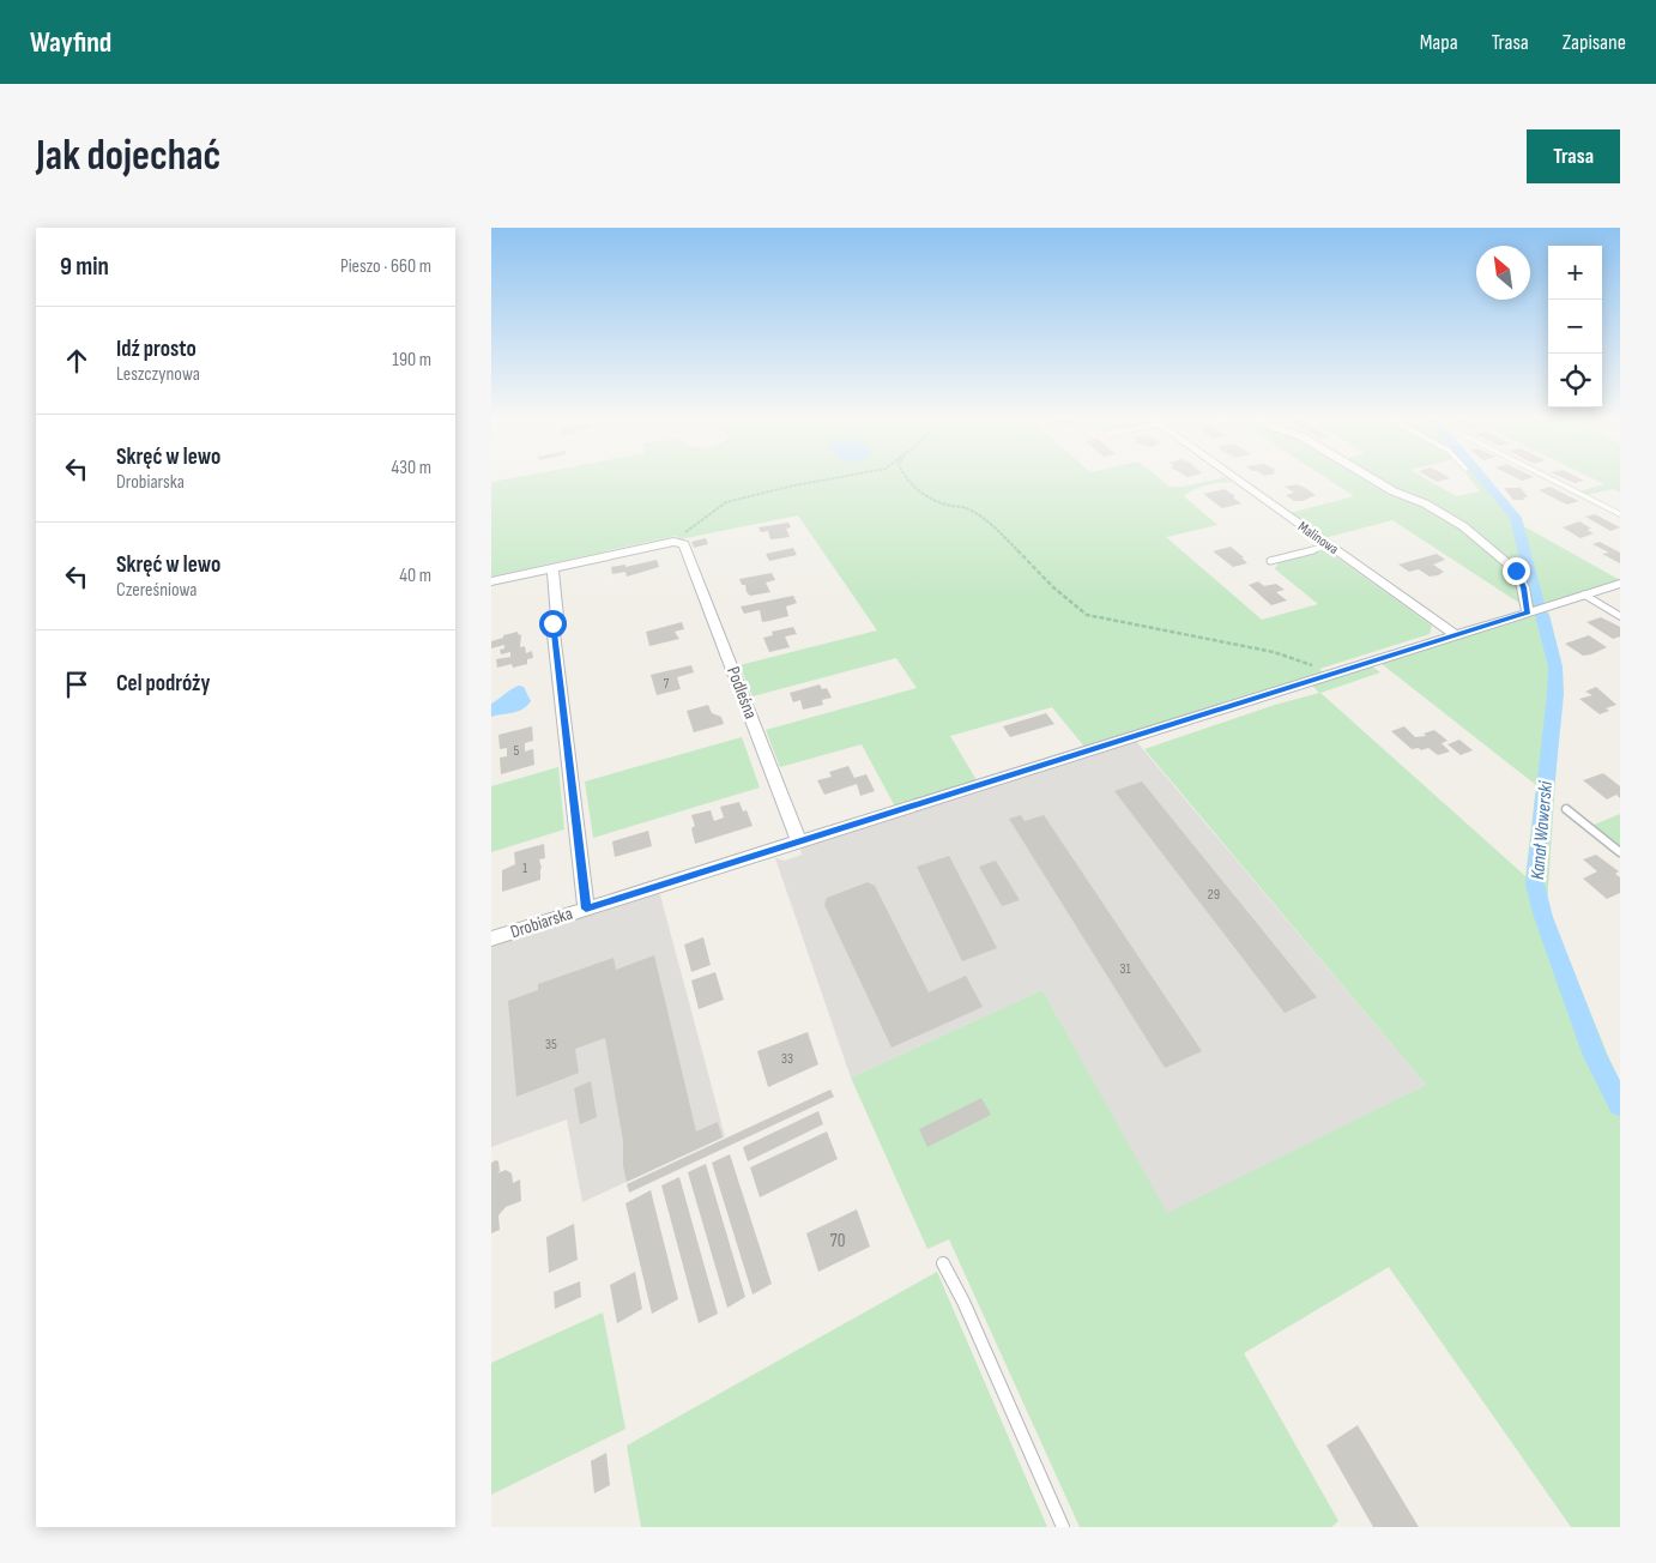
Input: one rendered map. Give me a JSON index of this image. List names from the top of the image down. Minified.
{"streets":{"street":["Malinowa","Podleśna","Drobiarska"]},"crossings":[["Malinowa","Drobiarska"],["Podleśna","Drobiarska"]],"water":["Kanał Wawerski"],"house_numbers":["7","5","1","29","31","35","33","70"],"north":"top left","page":{"header":"Wayfind","nav":["Mapa","Trasa","Zapisane"],"buttons":"Trasa","title":"Jak dojechać","heading":["9 min","Pieszo · 660 m"],"map_buttons":["+","−"],"list":[["Idź prosto","Leszczynowa","190 m"],["Skręć w lewo","Drobiarska","430 m"],["Skręć w lewo","Czereśniowa","40 m"],"Cel podróży"]}}
